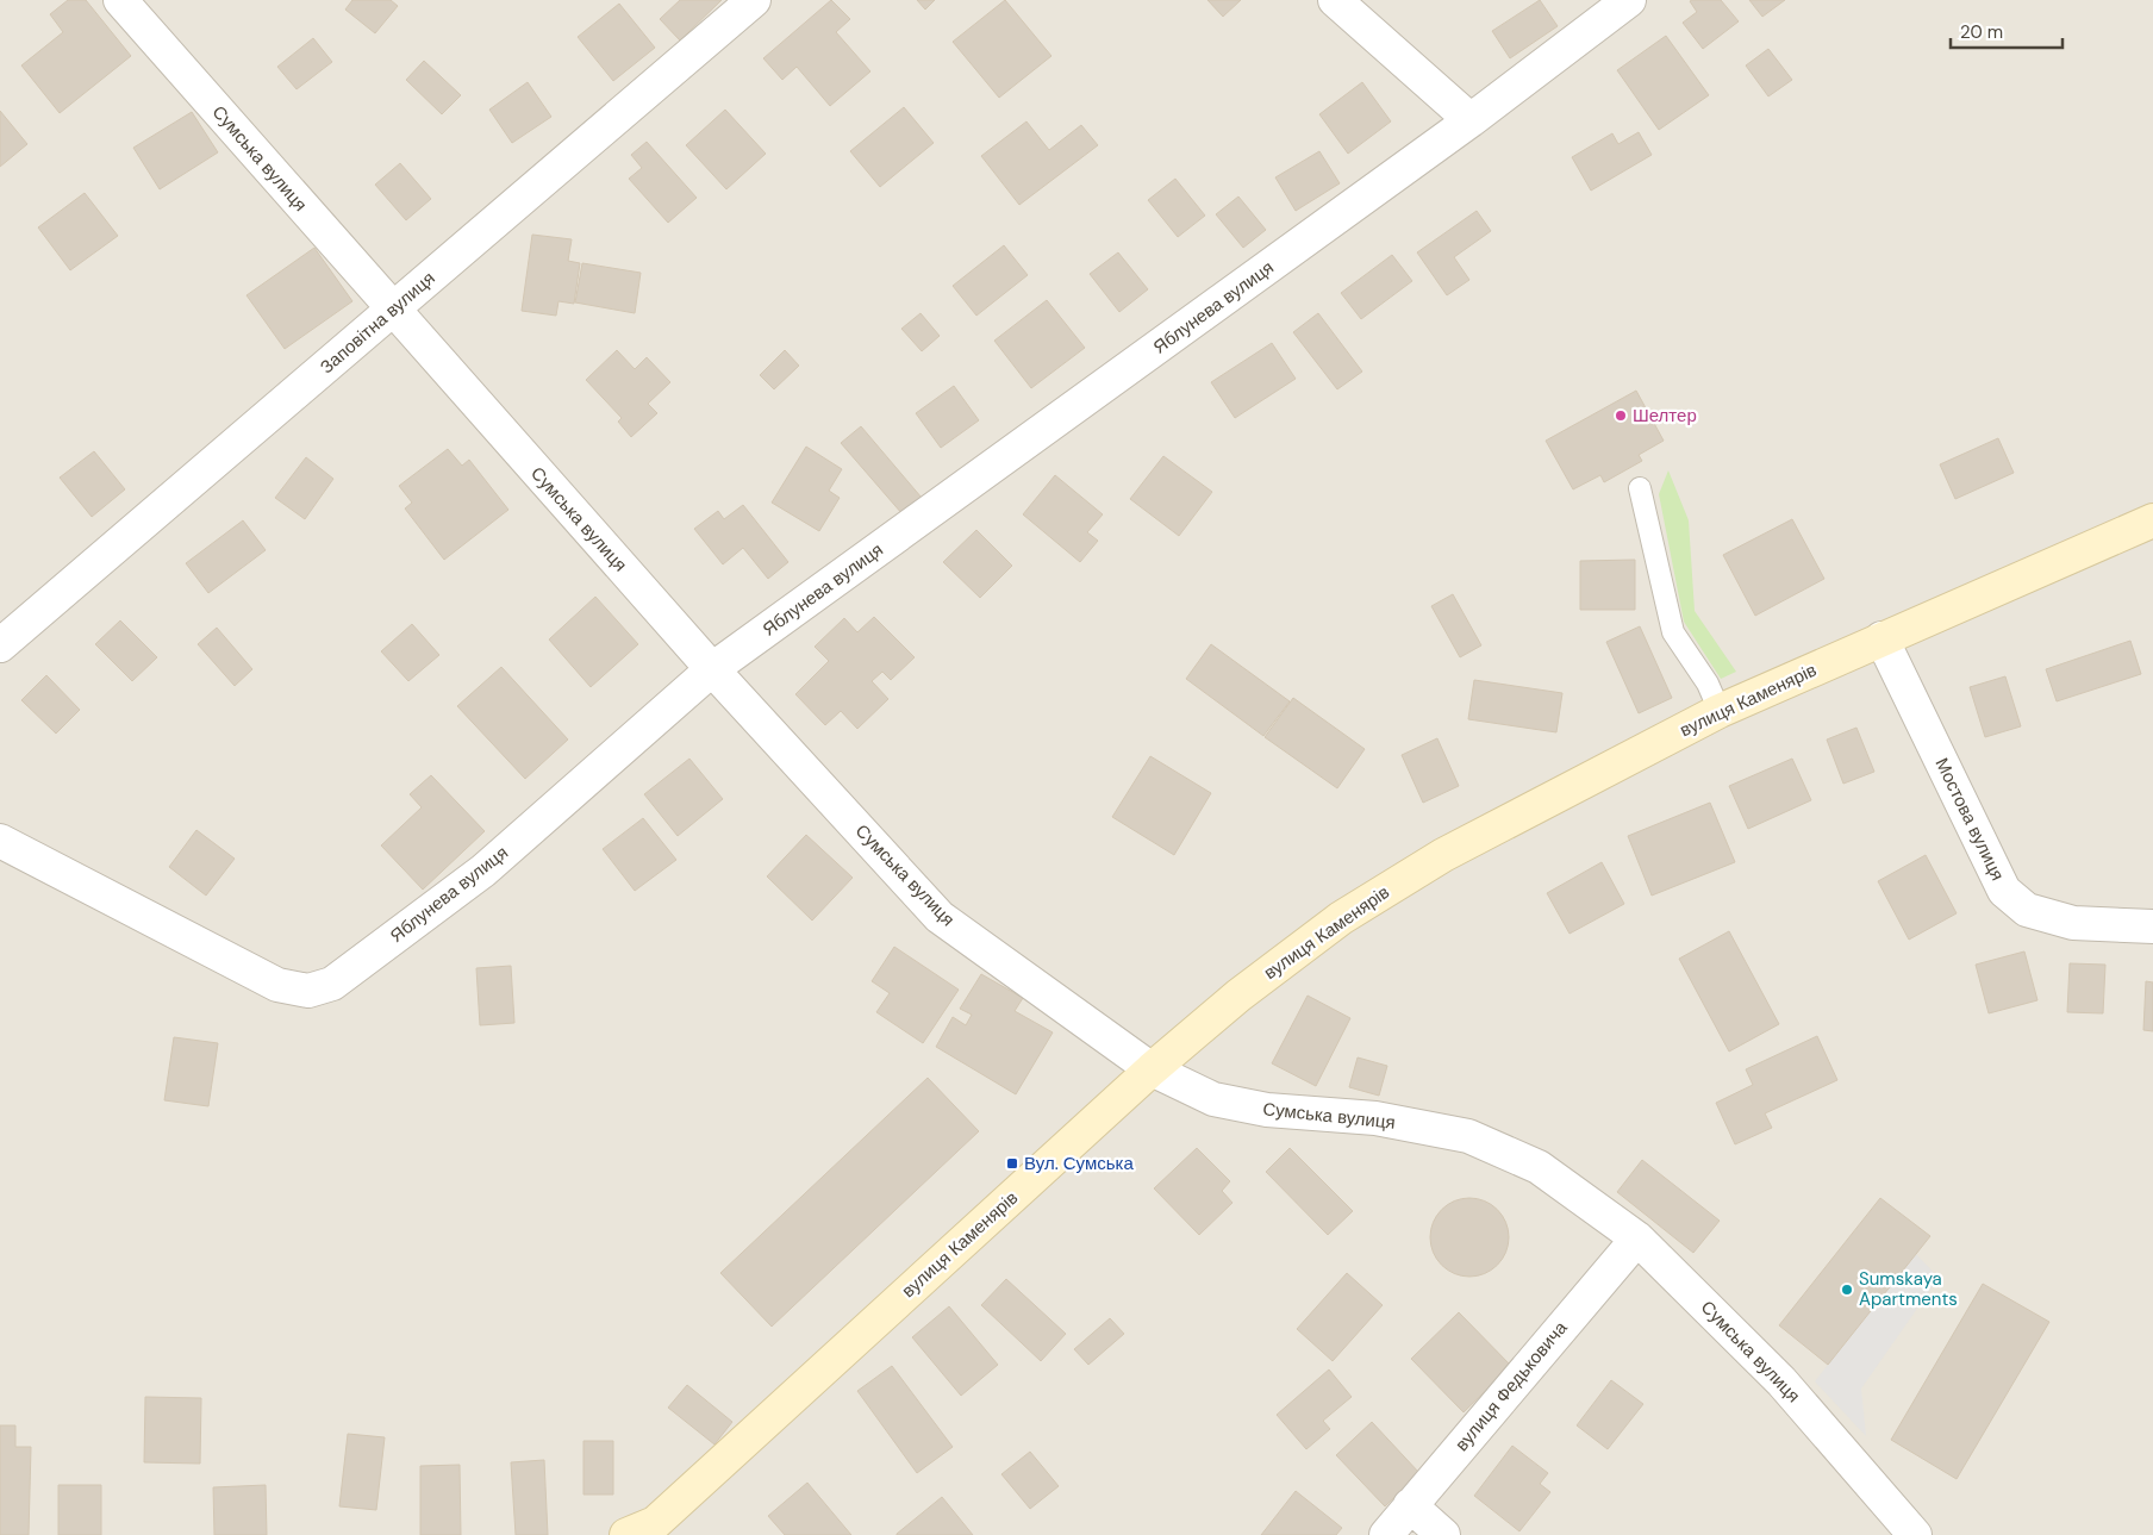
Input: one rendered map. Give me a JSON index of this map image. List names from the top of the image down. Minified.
{"streets":{"street":["Сумська вулиця","Яблунева вулиця","Заповітна вулиця","вулиця Каменярів","Мостова вулиця","вулиця Федьковича"]},"crossings":[["Сумська вулиця","Яблунева вулиця"],["Сумська вулиця","Заповітна вулиця"],["Сумська вулиця","вулиця Каменярів"],["Сумська вулиця","вулиця Федьковича"],["вулиця Каменярів","Мостова вулиця"]],"places":{"other":["Шелтер","Sumskaya Apartments"],"transit":["Вул. Сумська"]},"scale_bar":"20 m"}
